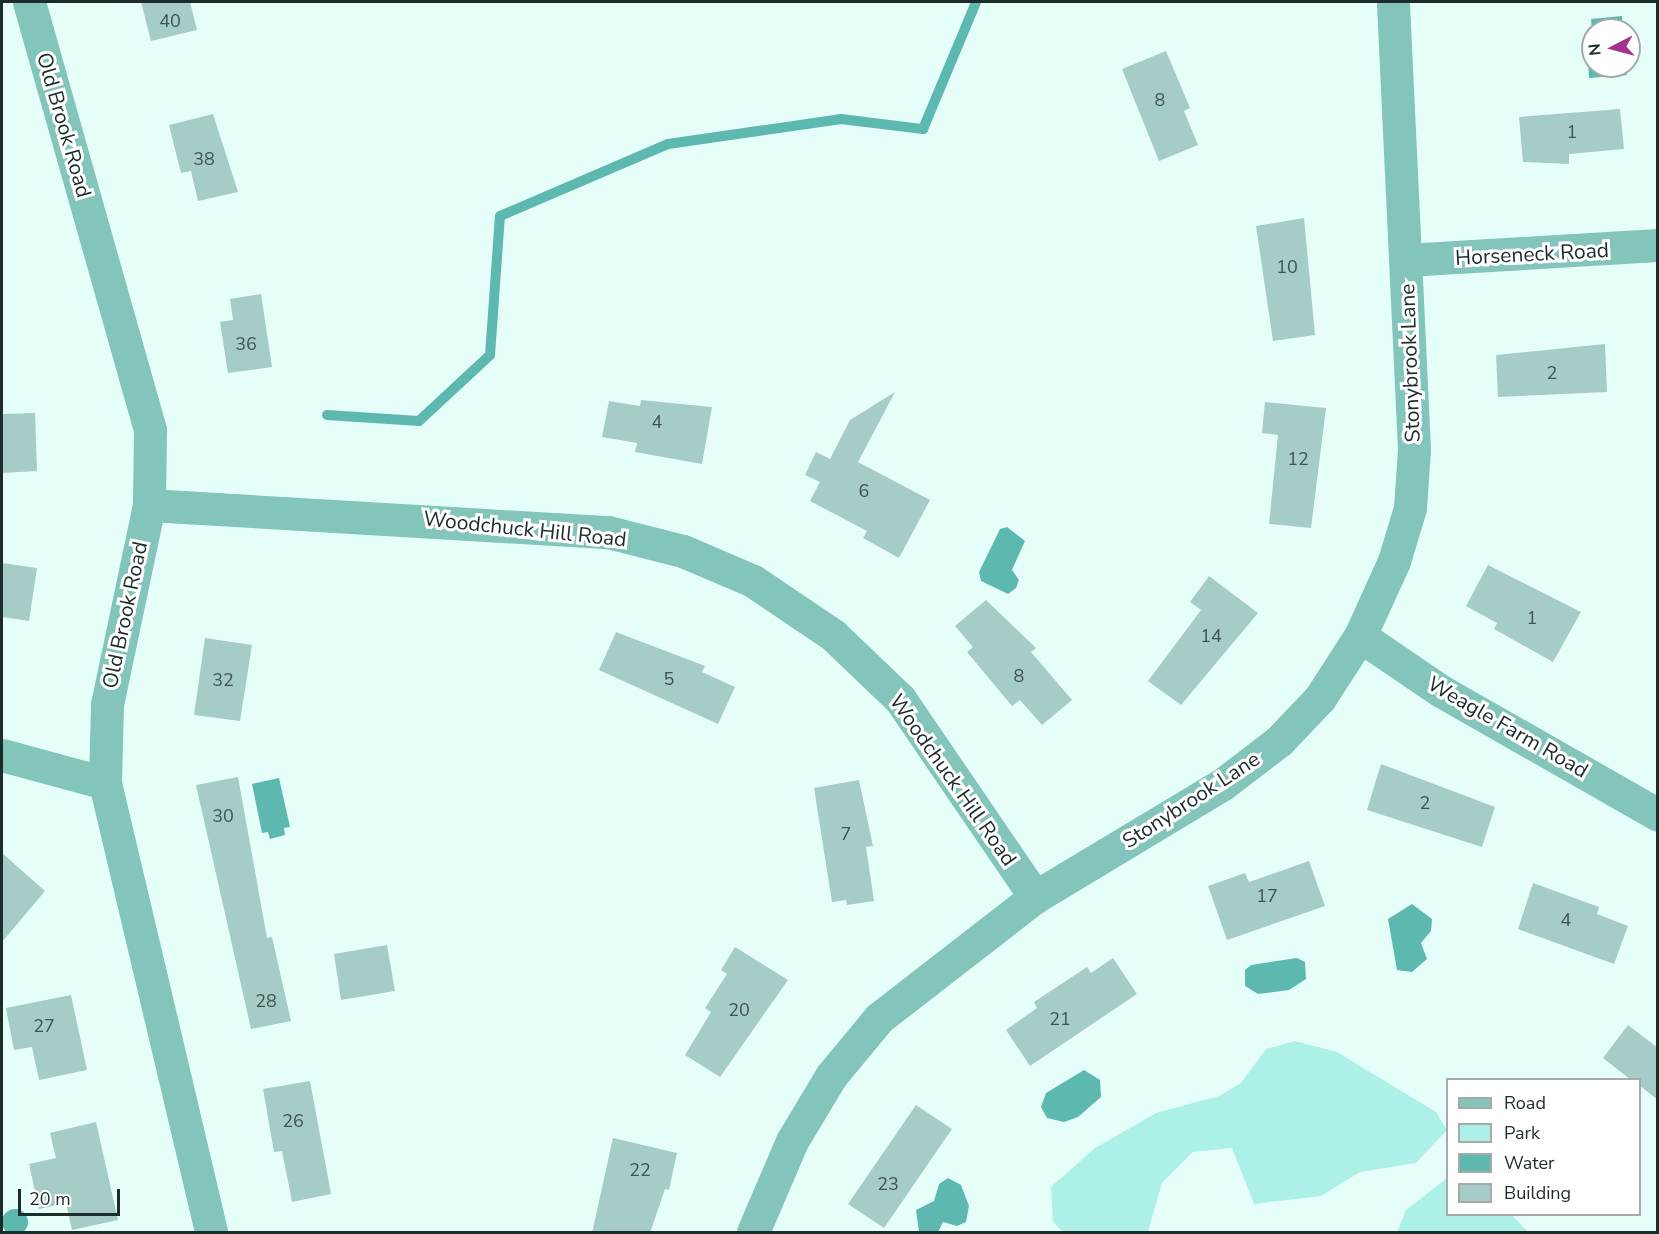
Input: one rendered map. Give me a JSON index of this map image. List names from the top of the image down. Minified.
{"streets":{"street":["Old Brook Road","Horseneck Road","Stonybrook Lane","Woodchuck Hill Road","Weagle Farm Road"]},"crossings":[["Old Brook Road","Woodchuck Hill Road"],["Horseneck Road","Stonybrook Lane"],["Stonybrook Lane","Woodchuck Hill Road"],["Stonybrook Lane","Weagle Farm Road"]],"house_numbers":["40","8","1","38","10","36","2","4","12","6","1","14","8","5","32","2","30","7","17","4","28","20","21","27","26","22","23"],"legend":["Road","Park","Water","Building"],"scale_bar":"20 m","north":"left"}
